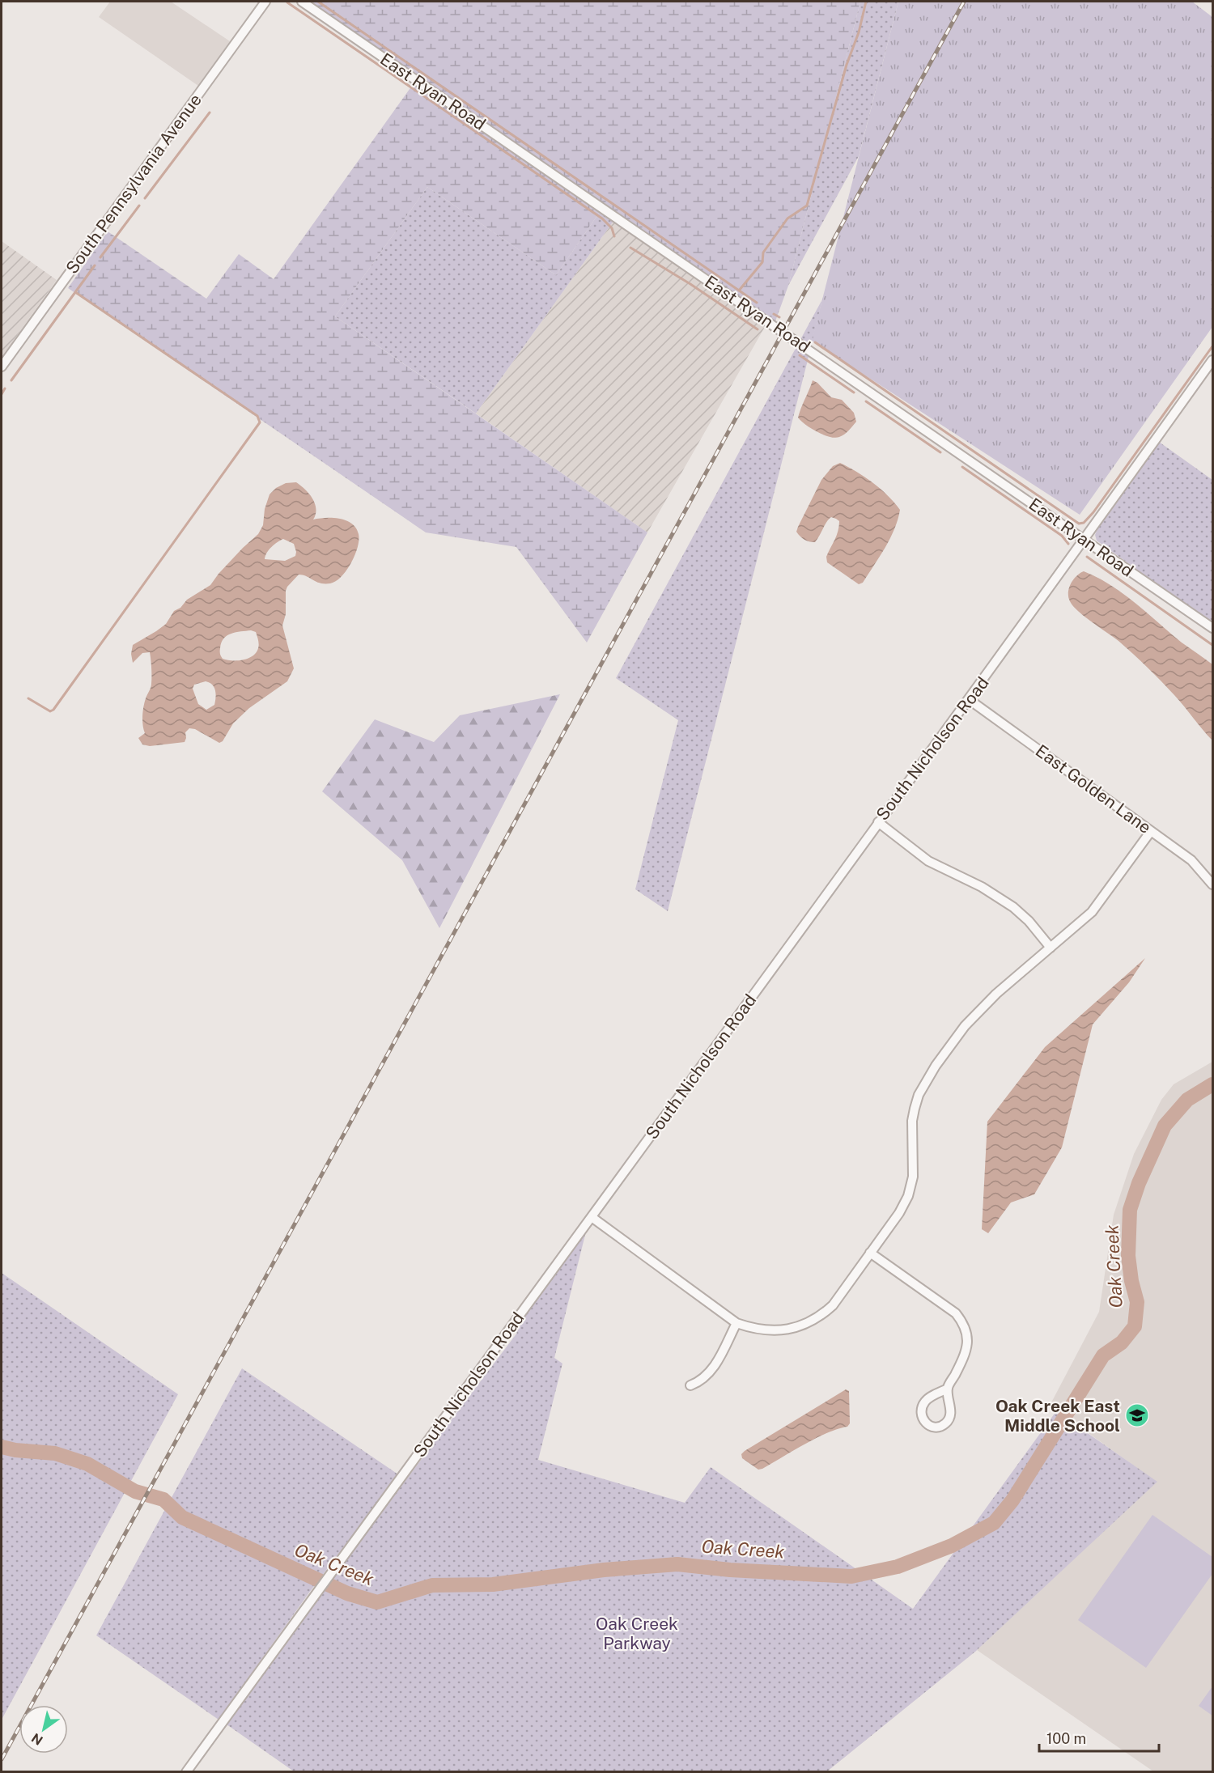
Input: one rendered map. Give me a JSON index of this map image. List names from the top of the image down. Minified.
{"streets":{"street":["East Ryan Road","South Pennsylvania Avenue","South Nicholson Road","East Golden Lane"]},"crossings":[["East Ryan Road","South Nicholson Road"],["South Nicholson Road","East Golden Lane"]],"water":["Oak Creek"],"parks":["Oak Creek Parkway"],"places":{"school or university":["Oak Creek East Middle School"]},"scale_bar":"100 m","north":"bottom left"}
